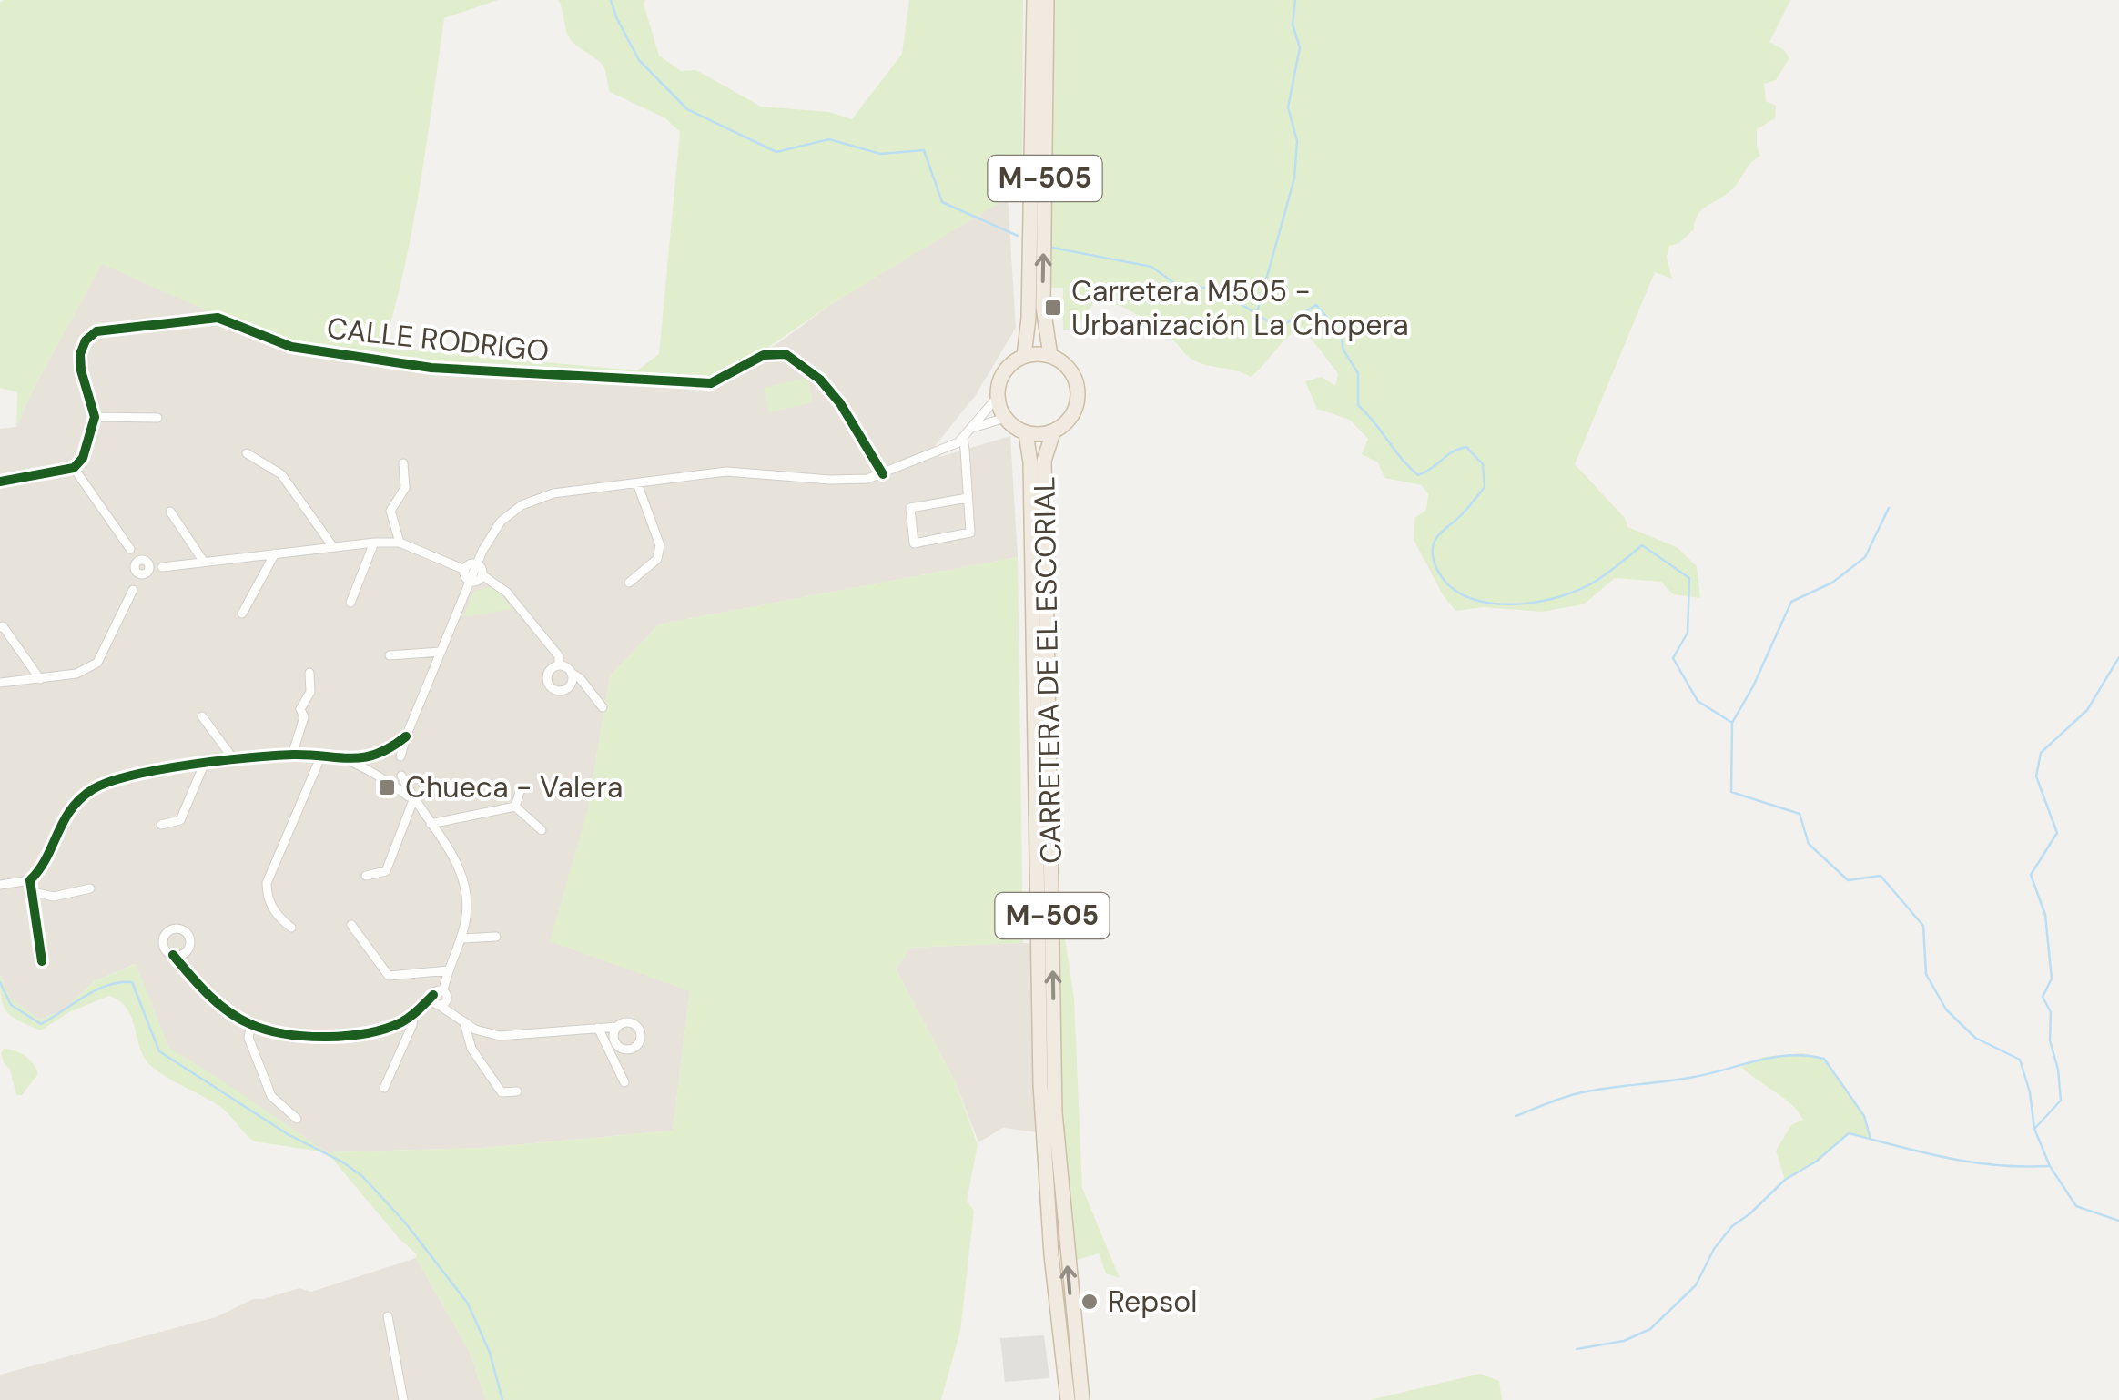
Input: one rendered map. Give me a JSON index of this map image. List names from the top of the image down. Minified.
{"streets":{"highway":["M-505","CARRETERA DE EL ESCORIAL"],"street":["CALLE RODRIGO"]},"crossings":[["M-505","CARRETERA DE EL ESCORIAL"]],"places":{"transit":["Carretera M505 - Urbanización La Chopera","Chueca - Valera"],"other":["Repsol"]}}
